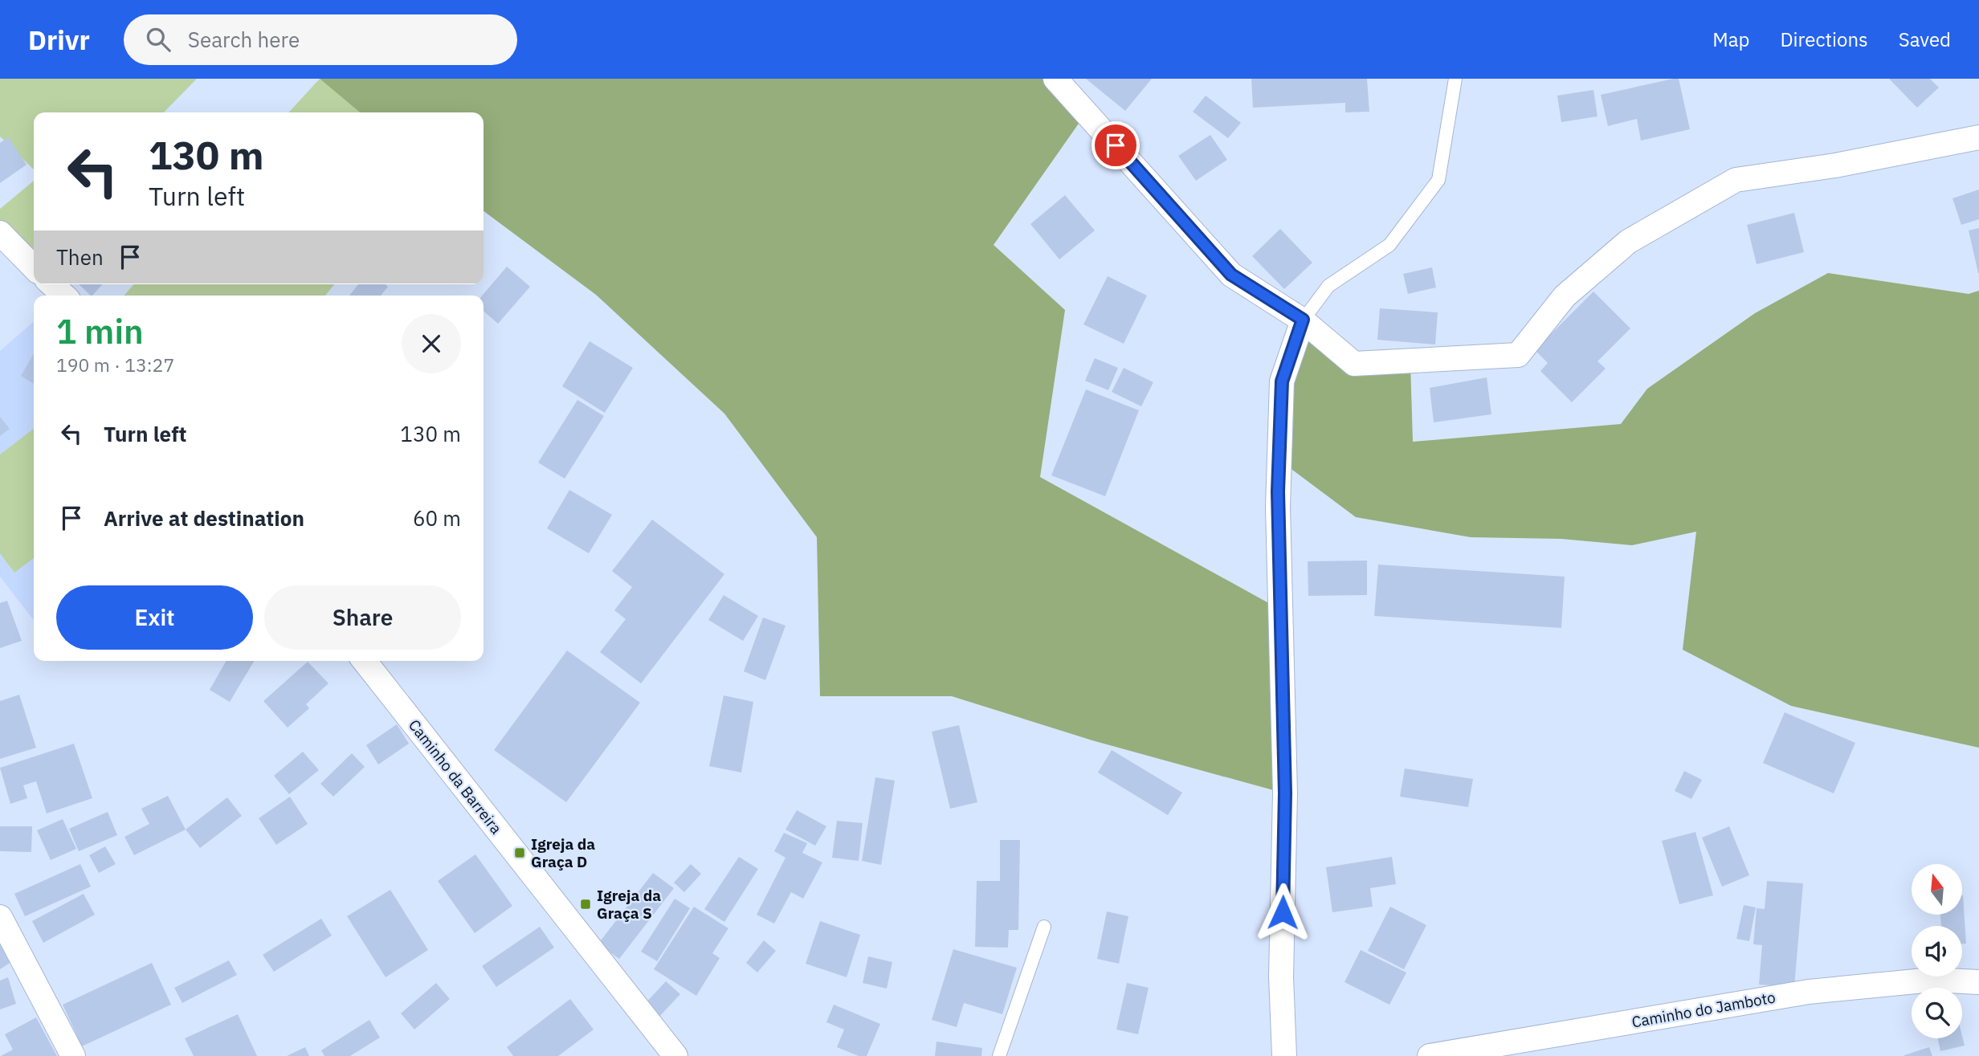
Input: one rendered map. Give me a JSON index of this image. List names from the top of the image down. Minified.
{"streets":{"street":["Caminho da Barreira","Caminho do Jamboto"]},"places":{"transit":["Igreja da Graça D","Igreja da Graça S"]},"north":"top","page":{"header":"Drivr","search":"Search here","nav":["Map","Directions","Saved"],"turn":["130 m","Turn left"],"then":"Then","heading":["1 min","190 m · 13:27"],"list":[{"name":"Turn left","value":"130 m"},{"name":"Arrive at destination","value":"60 m"}],"buttons":["Exit","Share"]}}
